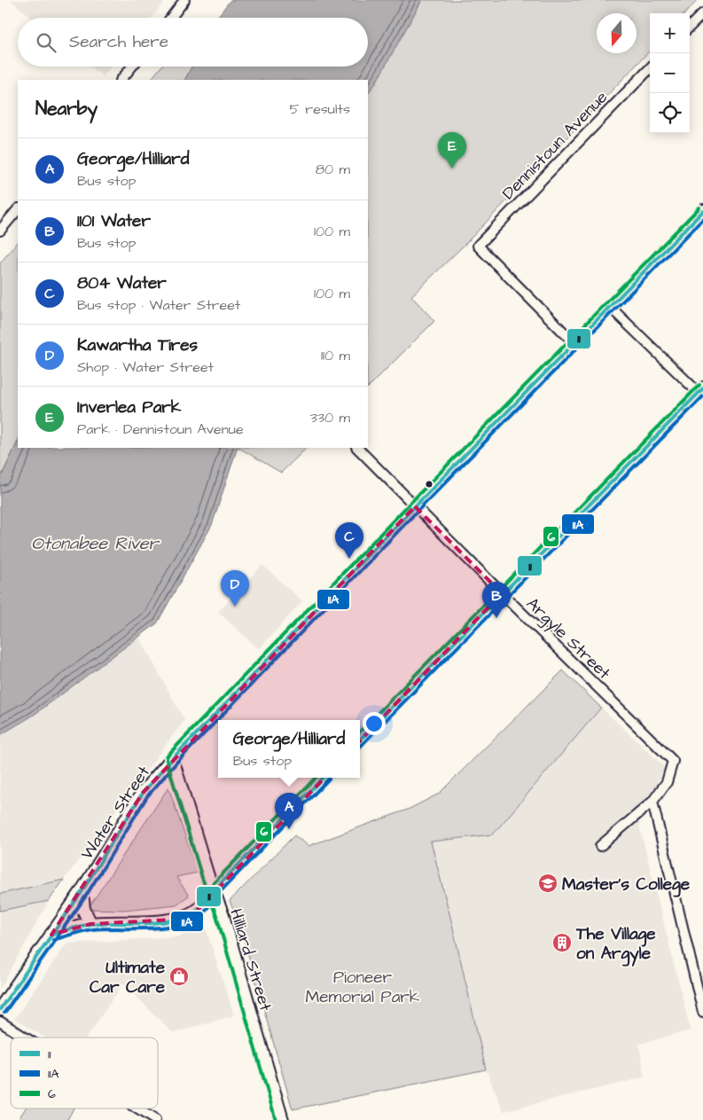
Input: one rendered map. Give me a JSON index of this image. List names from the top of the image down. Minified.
{"streets":{"main road":["Water Street","Hilliard Street"],"street":["Dennistoun Avenue","Argyle Street"]},"crossings":[["Dennistoun Avenue","Water Street"],["Argyle Street","Water Street"],["Water Street","Hilliard Street"]],"water":["Otonabee River"],"parks":["Pioneer Memorial Park"],"places":{"school or university":["Master's College"],"building":["The Village on Argyle"],"shop":["Ultimate Car Care"]},"lines":["transit line 6","transit line 11","transit line 11A"],"legend":["11","11A","6"],"north":"bottom","page":{"map_buttons":["+","−"],"search":"Search here","heading":["Nearby","5 results"],"pins":["E","C","D","B","A"],"list":[{"mark":"A","name":"George/Hilliard","note":"Bus stop","value":"80 m"},{"mark":"B","name":"1101 Water","note":"Bus stop","value":"100 m"},{"mark":"C","name":"804 Water","note":"Bus stop · Water Street","value":"100 m"},{"mark":"D","name":"Kawartha Tires","note":"Shop · Water Street","value":"110 m"},{"mark":"E","name":"Inverlea Park","note":"Park · Dennistoun Avenue","value":"330 m"}],"popup":["George/Hilliard","Bus stop"]}}
